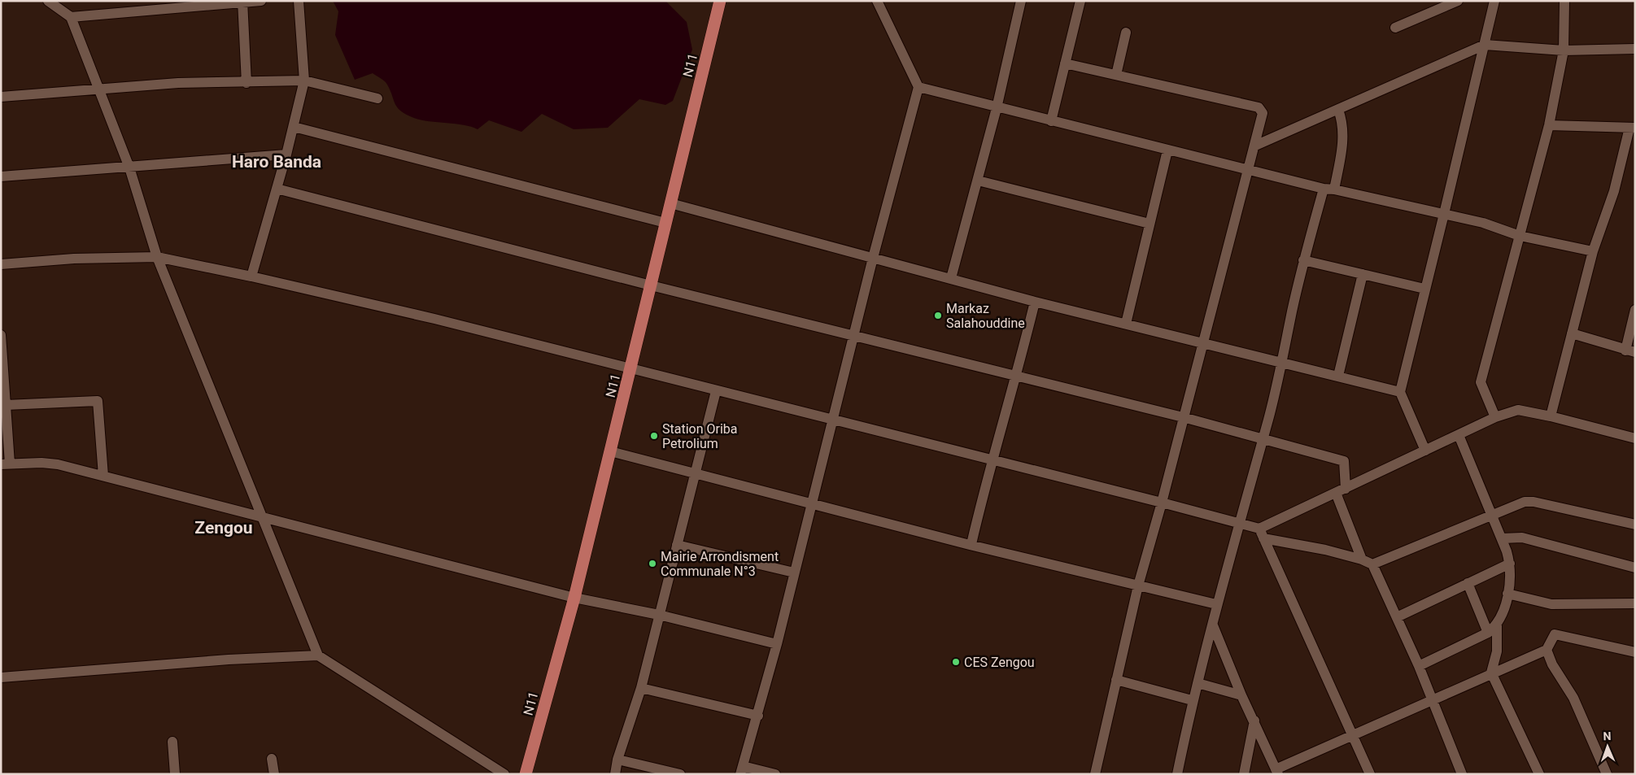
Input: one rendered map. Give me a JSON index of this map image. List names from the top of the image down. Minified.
{"streets":{"main road":["N11"]},"districts":["Haro Banda","Zengou"],"places":["Markaz Salahouddine","Station Oriba Petrolium","Mairie Arrondisment Communale N°3","CES Zengou"],"north":"top"}
